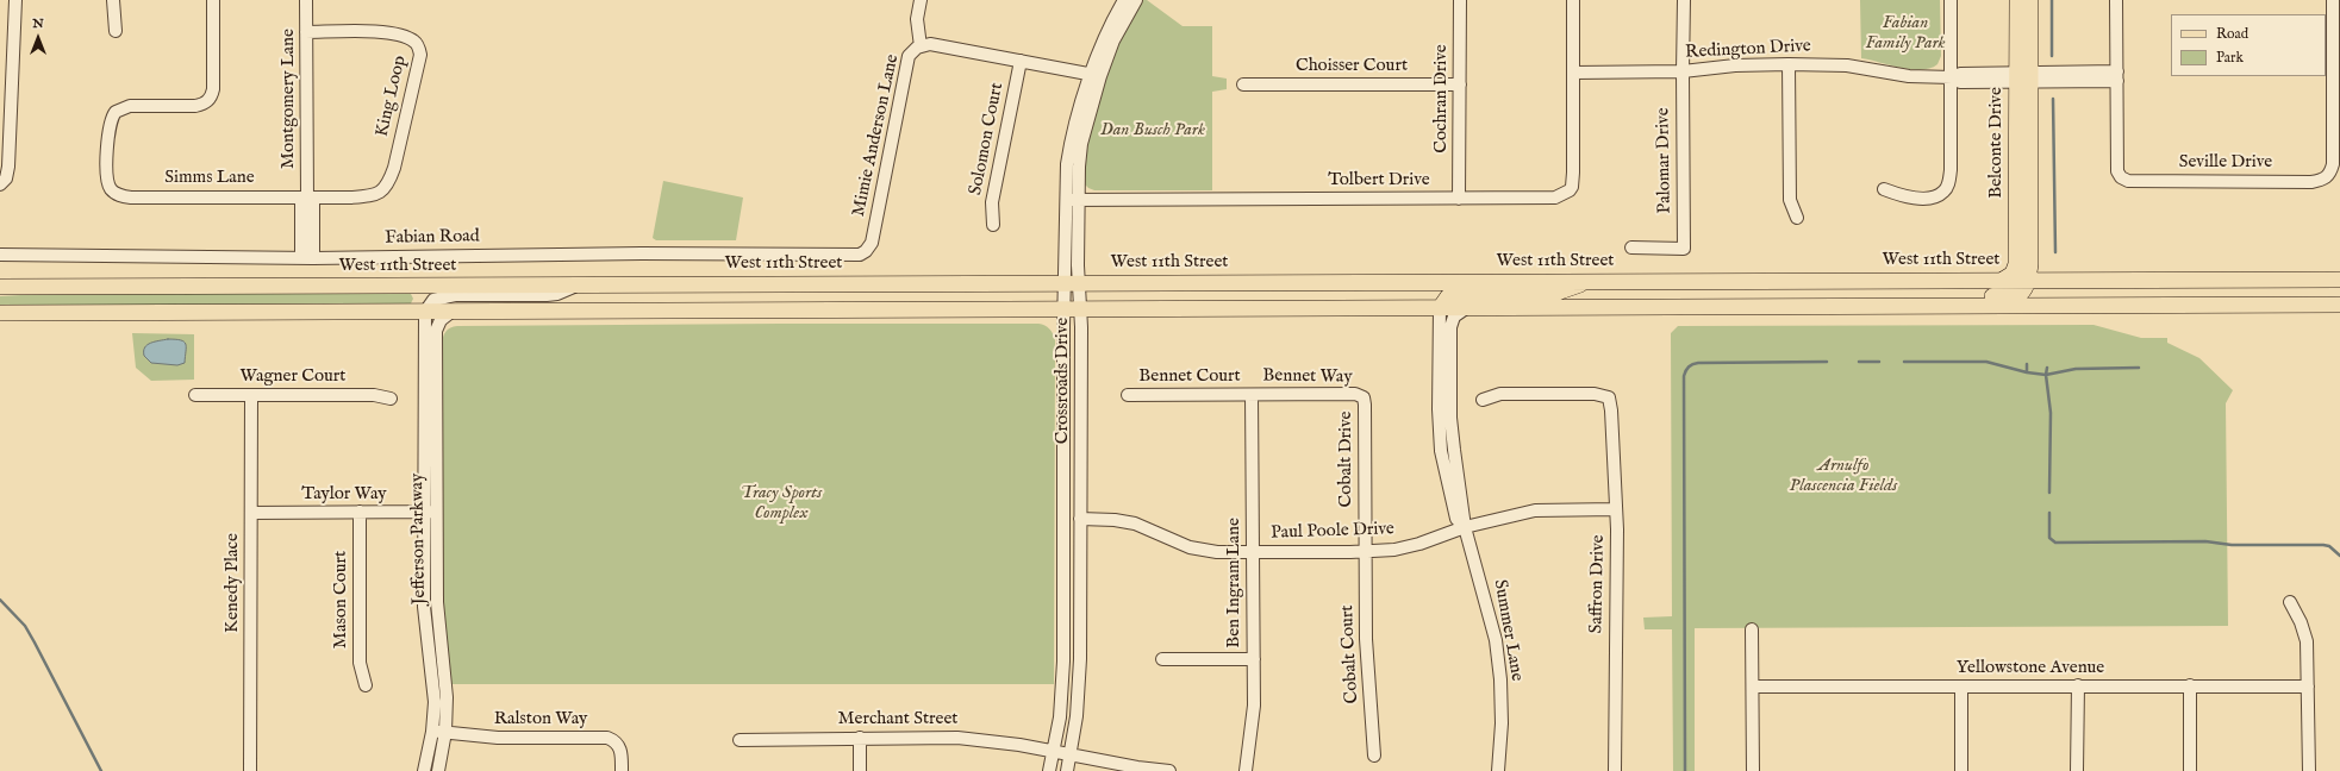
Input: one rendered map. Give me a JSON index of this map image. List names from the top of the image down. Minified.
{"streets":{"main road":["Belconte Drive","West 11th Street"],"street":["Redington Drive","Choisser Court","King Loop","Montgomery Lane","Cochran Drive","Mimie Anderson Lane","Solomon Court","Palomar Drive","Seville Drive","Simms Lane","Tolbert Drive","Fabian Road","Wagner Court","Bennet Court","Bennet Way","Crossroads Drive","Cobalt Drive","Taylor Way","Paul Poole Drive","Jefferson Parkway","Kenedy Place","Ben Ingram Lane","Saffron Drive","Mason Court","Summer Lane","Cobalt Court","Yellowstone Avenue","Ralston Way","Merchant Street"]},"crossings":[["Redington Drive","Belconte Drive"],["Redington Drive","Palomar Drive"],["Redington Drive","Seville Drive"],["Redington Drive","Tolbert Drive"],["Choisser Court","Cochran Drive"],["King Loop","Montgomery Lane"],["King Loop","Simms Lane"],["Montgomery Lane","Simms Lane"],["Montgomery Lane","Fabian Road"],["Cochran Drive","Tolbert Drive"],["Mimie Anderson Lane","Solomon Court"],["Mimie Anderson Lane","Fabian Road"],["Mimie Anderson Lane","Crossroads Drive"],["Belconte Drive","West 11th Street"],["Tolbert Drive","Crossroads Drive"],["West 11th Street","Crossroads Drive"],["Wagner Court","Kenedy Place"],["Bennet Court","Bennet Way"],["Bennet Court","Ben Ingram Lane"],["Bennet Way","Cobalt Drive"],["Bennet Way","Ben Ingram Lane"],["Crossroads Drive","Paul Poole Drive"],["Crossroads Drive","Merchant Street"],["Cobalt Drive","Paul Poole Drive"],["Cobalt Drive","Cobalt Court"],["Taylor Way","Jefferson Parkway"],["Taylor Way","Kenedy Place"],["Taylor Way","Mason Court"],["Paul Poole Drive","Ben Ingram Lane"],["Paul Poole Drive","Saffron Drive"],["Paul Poole Drive","Summer Lane"],["Paul Poole Drive","Cobalt Court"],["Jefferson Parkway","Ralston Way"]],"parks":["Fabian Family Park","Dan Busch Park","Arnulfo Plascencia Fields","Tracy Sports Complex"],"legend":["Road","Park"],"north":"top"}
